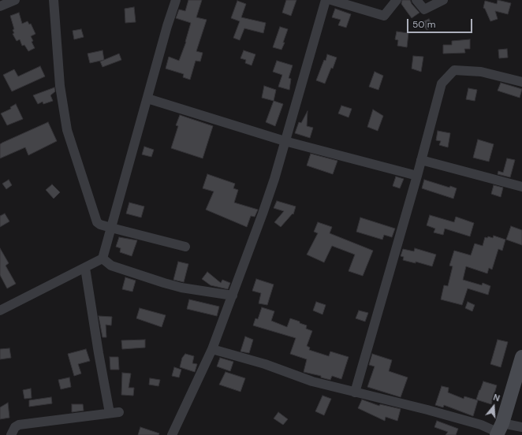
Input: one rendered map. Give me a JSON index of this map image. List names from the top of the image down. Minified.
{"scale_bar":"50 m","north":"top"}
